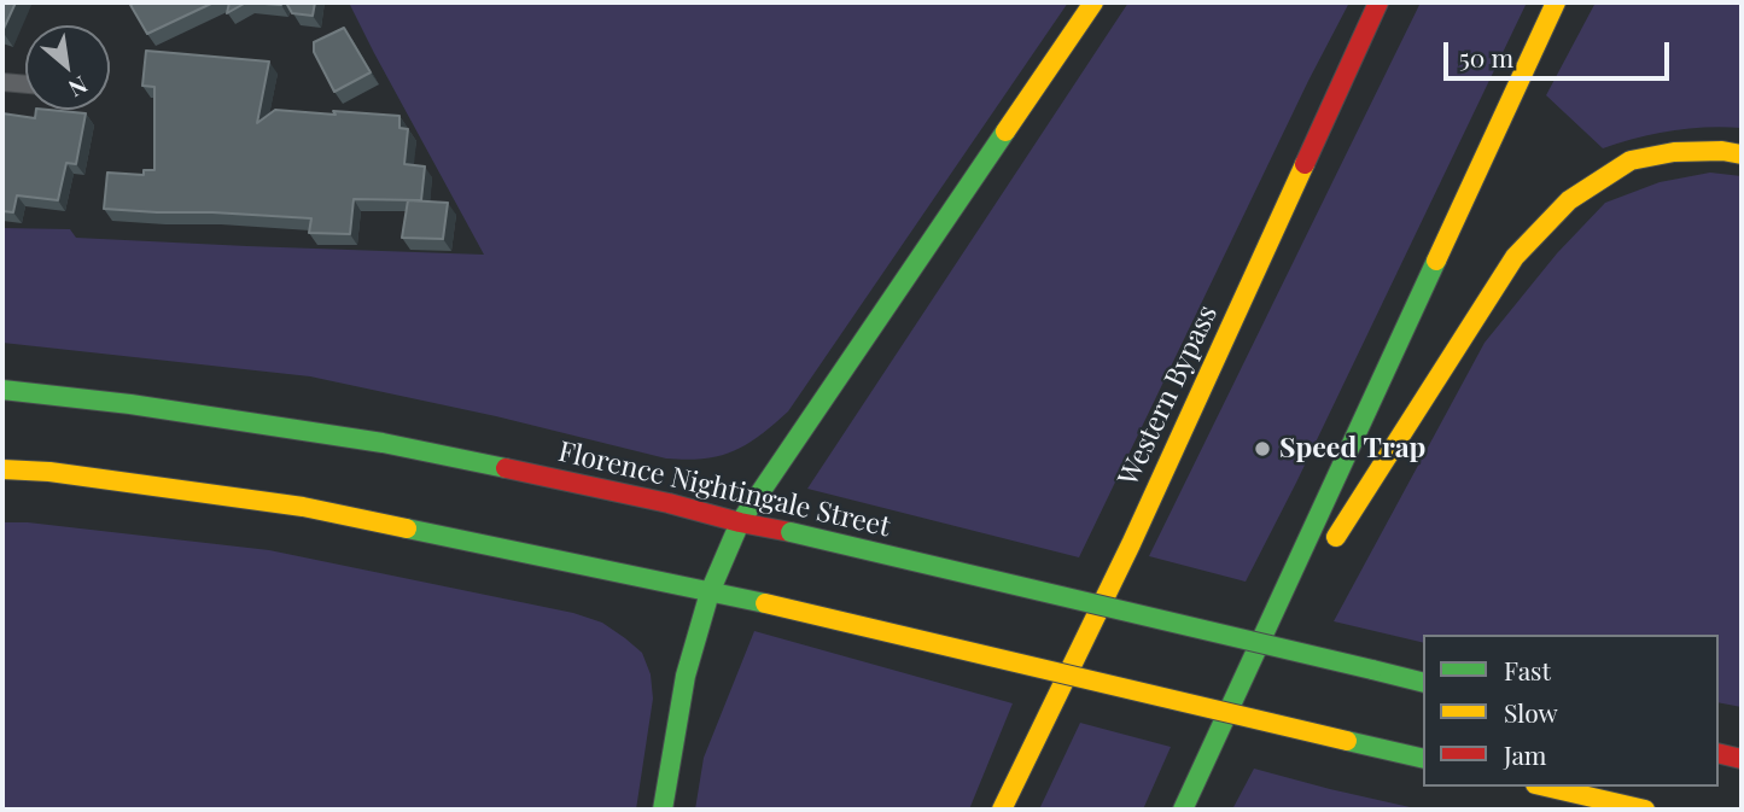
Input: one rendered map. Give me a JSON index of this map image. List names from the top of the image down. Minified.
{"streets":{"main road":["Western Bypass","Florence Nightingale Street"]},"places":["Speed Trap"],"legend":["Fast","Slow","Jam"],"scale_bar":"50 m","north":"bottom right"}
